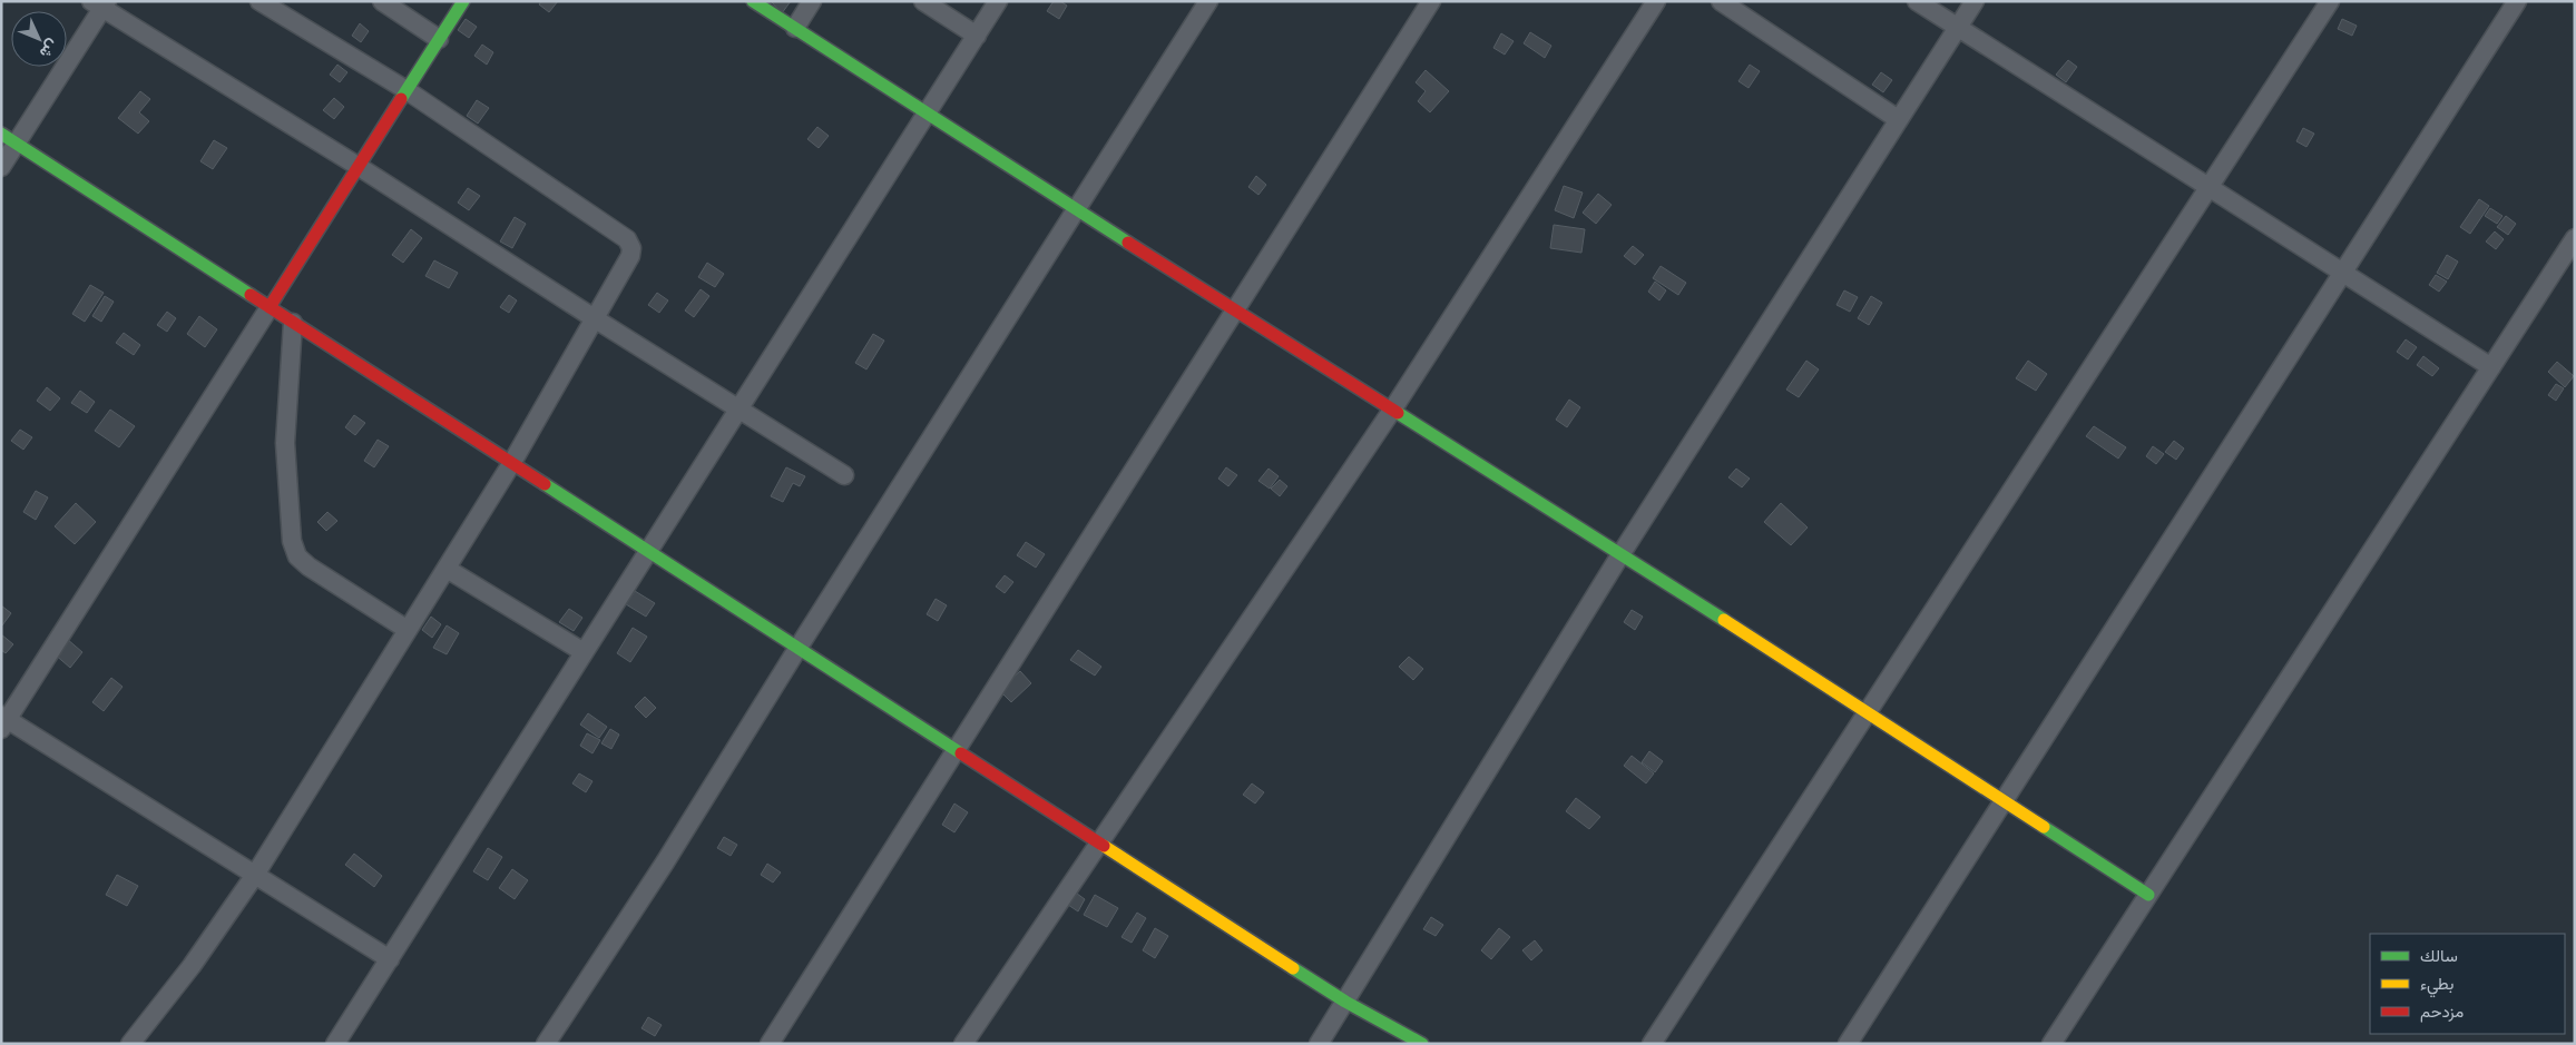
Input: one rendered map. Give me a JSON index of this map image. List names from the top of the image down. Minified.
{"legend":["سالك","بطيء","مزدحم"],"north":"bottom right"}
